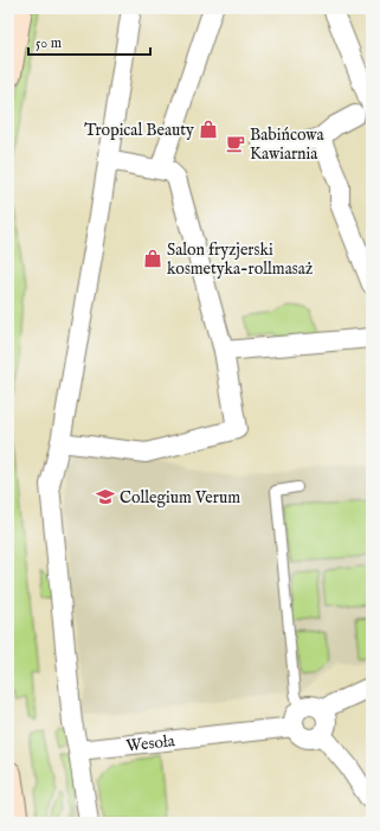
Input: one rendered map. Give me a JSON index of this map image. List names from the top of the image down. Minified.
{"streets":{"street":["Wesoła"]},"places":{"shop":["Tropical Beauty","Salon fryzjerski kosmetyka-rollmasaż"],"cafe":["Babińcowa Kawiarnia"],"school or university":["Collegium Verum"]},"scale_bar":"50 m"}
